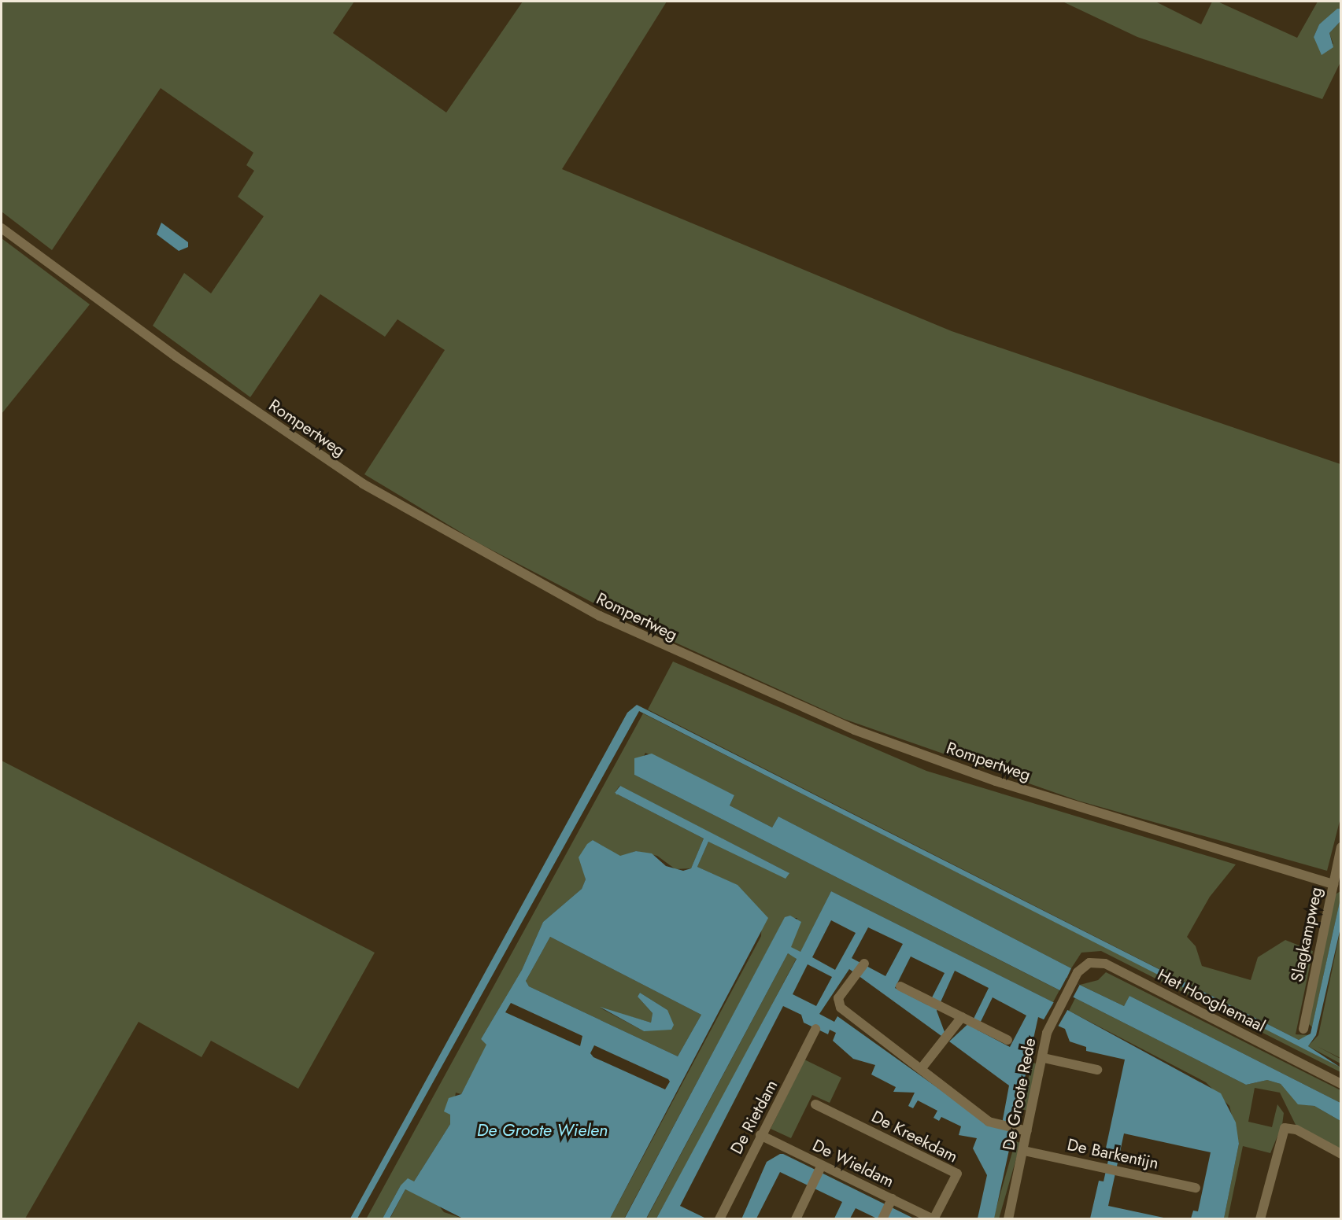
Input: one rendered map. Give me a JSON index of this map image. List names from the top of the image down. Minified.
{"streets":{"street":["Rompertweg","Slagkampweg","Het Hooghemaal","De Groote Rede","De Rietdam","De Kreekdam","De Barkentijn","De Wieldam"]},"crossings":[["Rompertweg","Slagkampweg"],["Het Hooghemaal","De Groote Rede"],["De Groote Rede","De Barkentijn"],["De Rietdam","De Wieldam"],["De Kreekdam","De Wieldam"]],"water":["De Groote Wielen"]}
